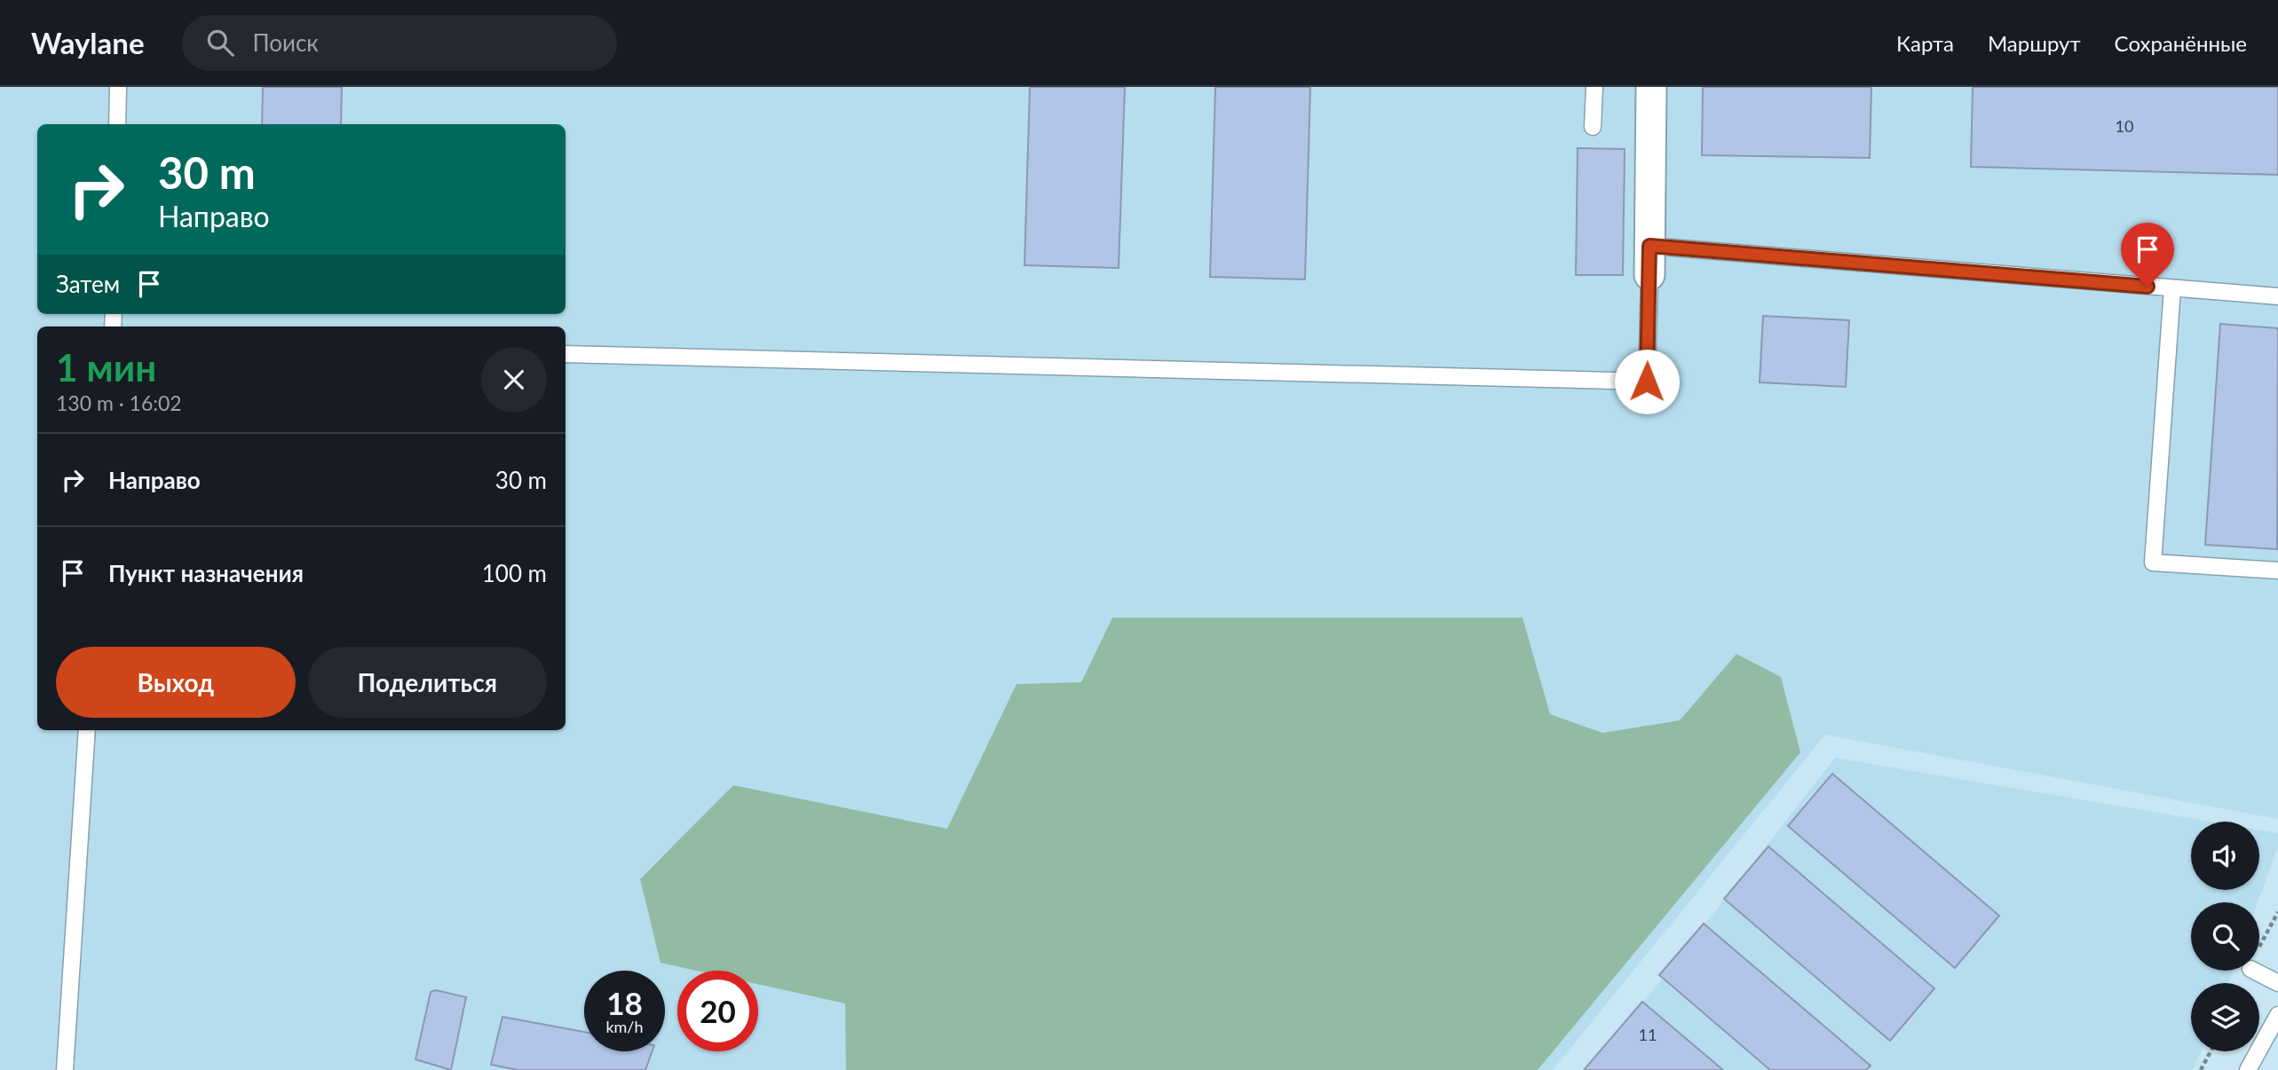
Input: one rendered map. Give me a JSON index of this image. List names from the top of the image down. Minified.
{"house_numbers":["10","11"],"page":{"header":"Waylane","search":"Поиск","nav":["Карта","Маршрут","Сохранённые"],"turn":["30 m","Направо"],"then":"Затем","heading":["1 мин","130 m · 16:02"],"list":[{"name":"Направо","value":"30 m"},{"name":"Пункт назначения","value":"100 m"}],"buttons":["Выход","Поделиться"],"speed":"18 km/h","limit":"20"}}
